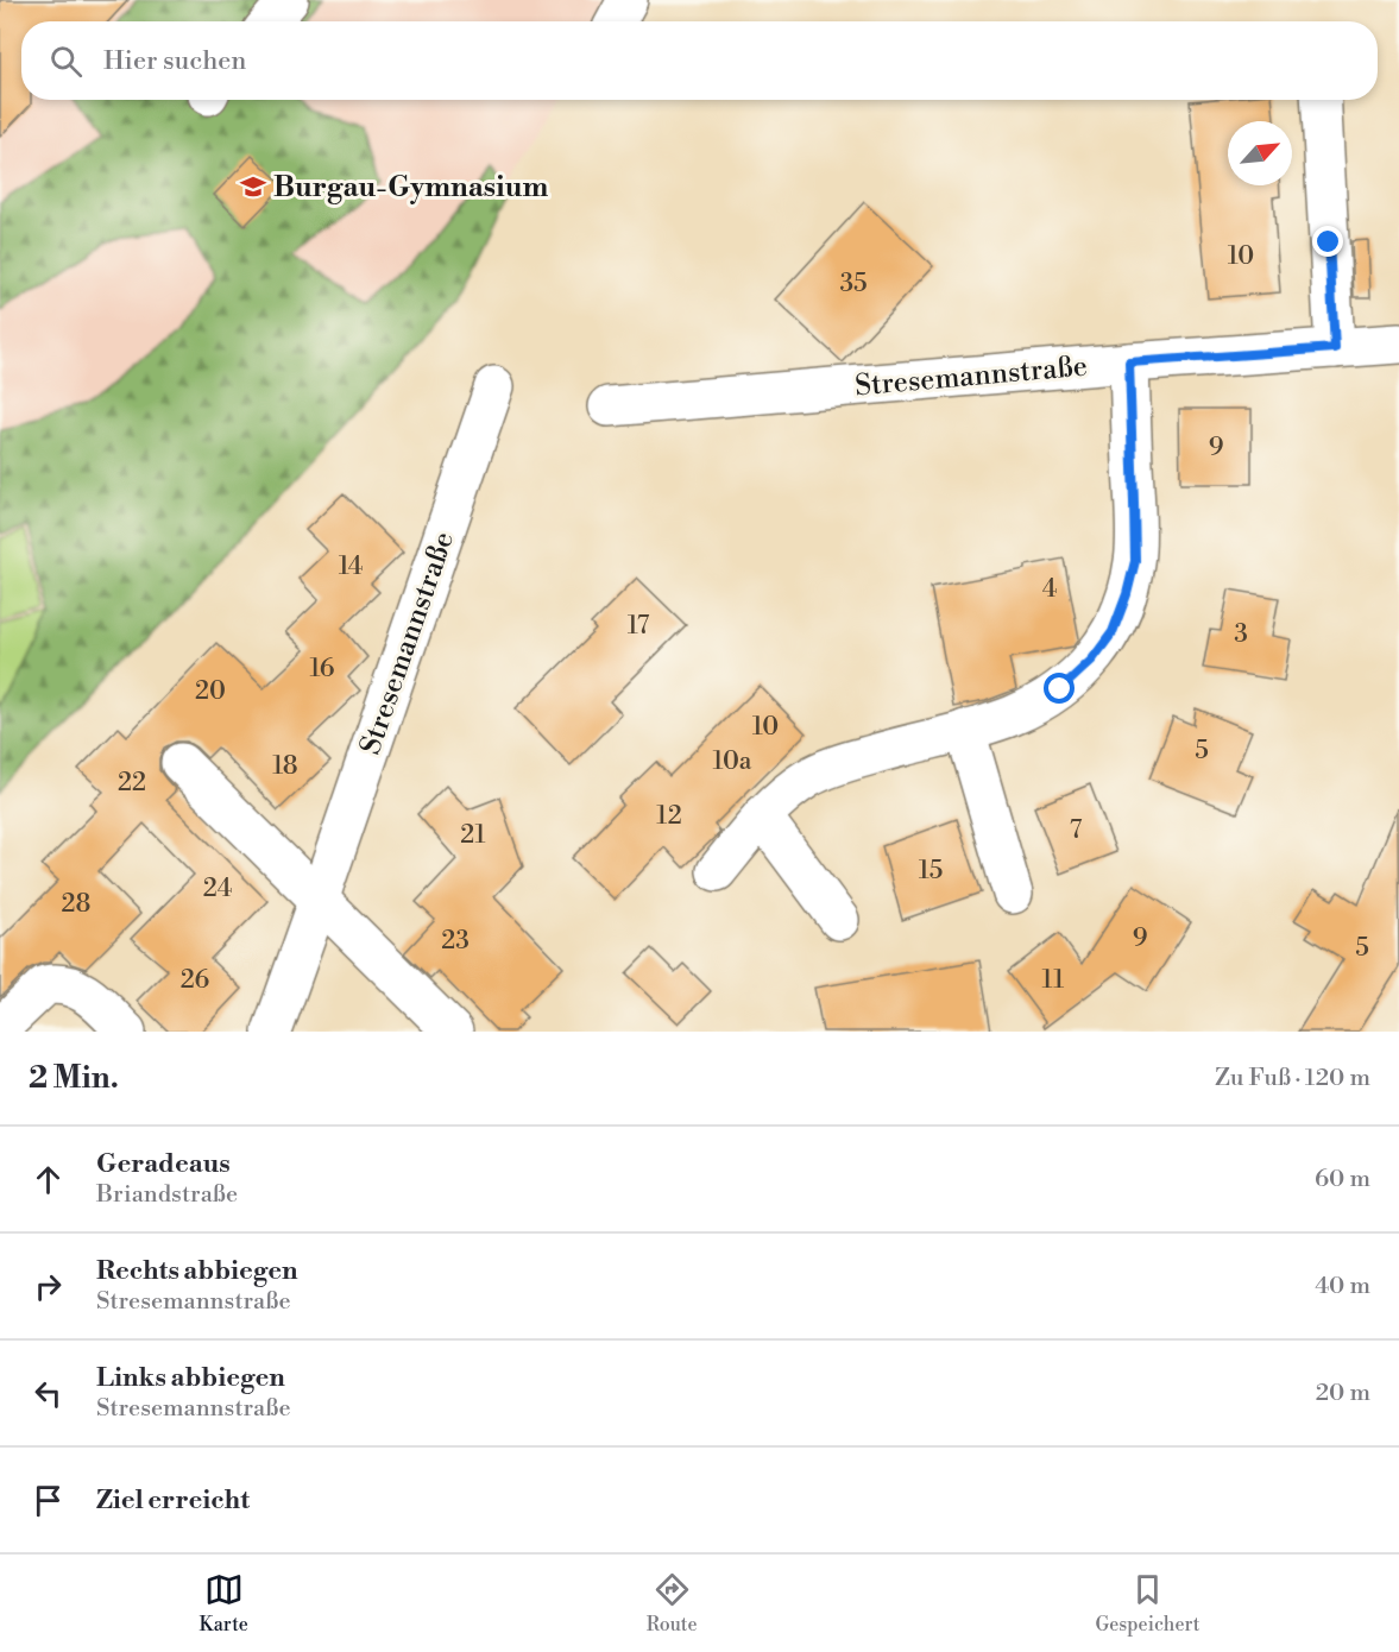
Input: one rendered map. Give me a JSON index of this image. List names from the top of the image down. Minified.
{"streets":{"street":["Stresemannstraße"]},"places":{"school or university":["Burgau-Gymnasium"]},"house_numbers":["10","35","9","14","4","17","3","16","20","10","5","10a","18","22","12","7","21","15","24","28","9","23","5","26","11"],"north":"top right","page":{"search":"Hier suchen","heading":["2 Min.","Zu Fuß · 120 m"],"list":[["Geradeaus","Briandstraße","60 m"],["Rechts abbiegen","Stresemannstraße","40 m"],["Links abbiegen","Stresemannstraße","20 m"],"Ziel erreicht"],"nav":["Karte","Route","Gespeichert"]}}
